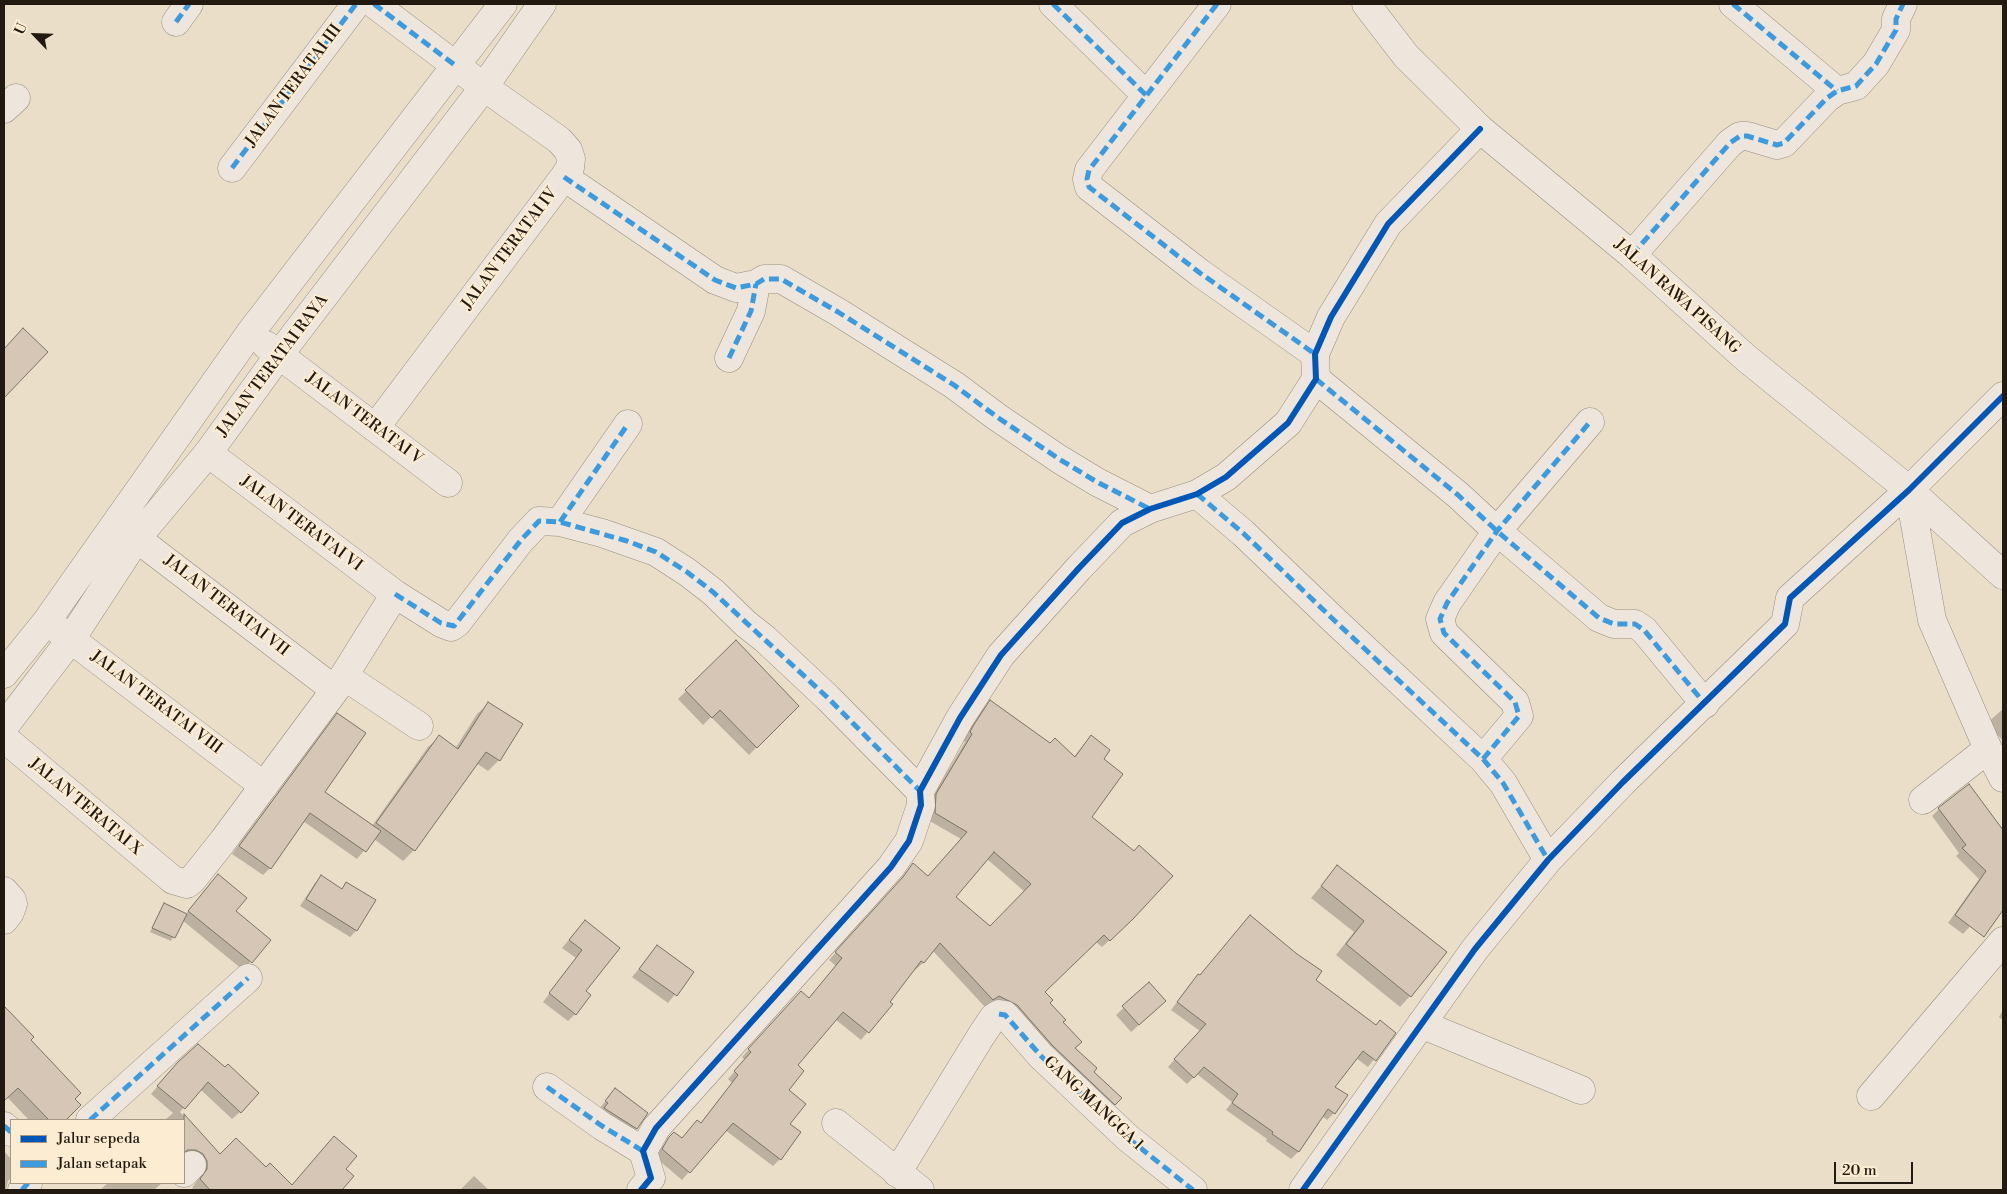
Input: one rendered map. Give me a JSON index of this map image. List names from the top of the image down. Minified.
{"streets":{"street":["JALAN TERATAI III","JALAN TERATAI IV","JALAN RAWA PISANG","JALAN TERATAI RAYA","JALAN TERATAI V","JALAN TERATAI VI","JALAN TERATAI VII","JALAN TERATAI VIII","JALAN TERATAI X","GANG MANGGA 1"]},"crossings":[["JALAN TERATAI IV","JALAN TERATAI RAYA"],["JALAN TERATAI IV","JALAN TERATAI V"],["JALAN TERATAI RAYA","JALAN TERATAI V"],["JALAN TERATAI RAYA","JALAN TERATAI VI"],["JALAN TERATAI RAYA","JALAN TERATAI VII"],["JALAN TERATAI RAYA","JALAN TERATAI VIII"],["JALAN TERATAI VIII","JALAN TERATAI X"]],"legend":["Jalur sepeda","Jalan setapak"],"scale_bar":"20 m","north":"top left"}
